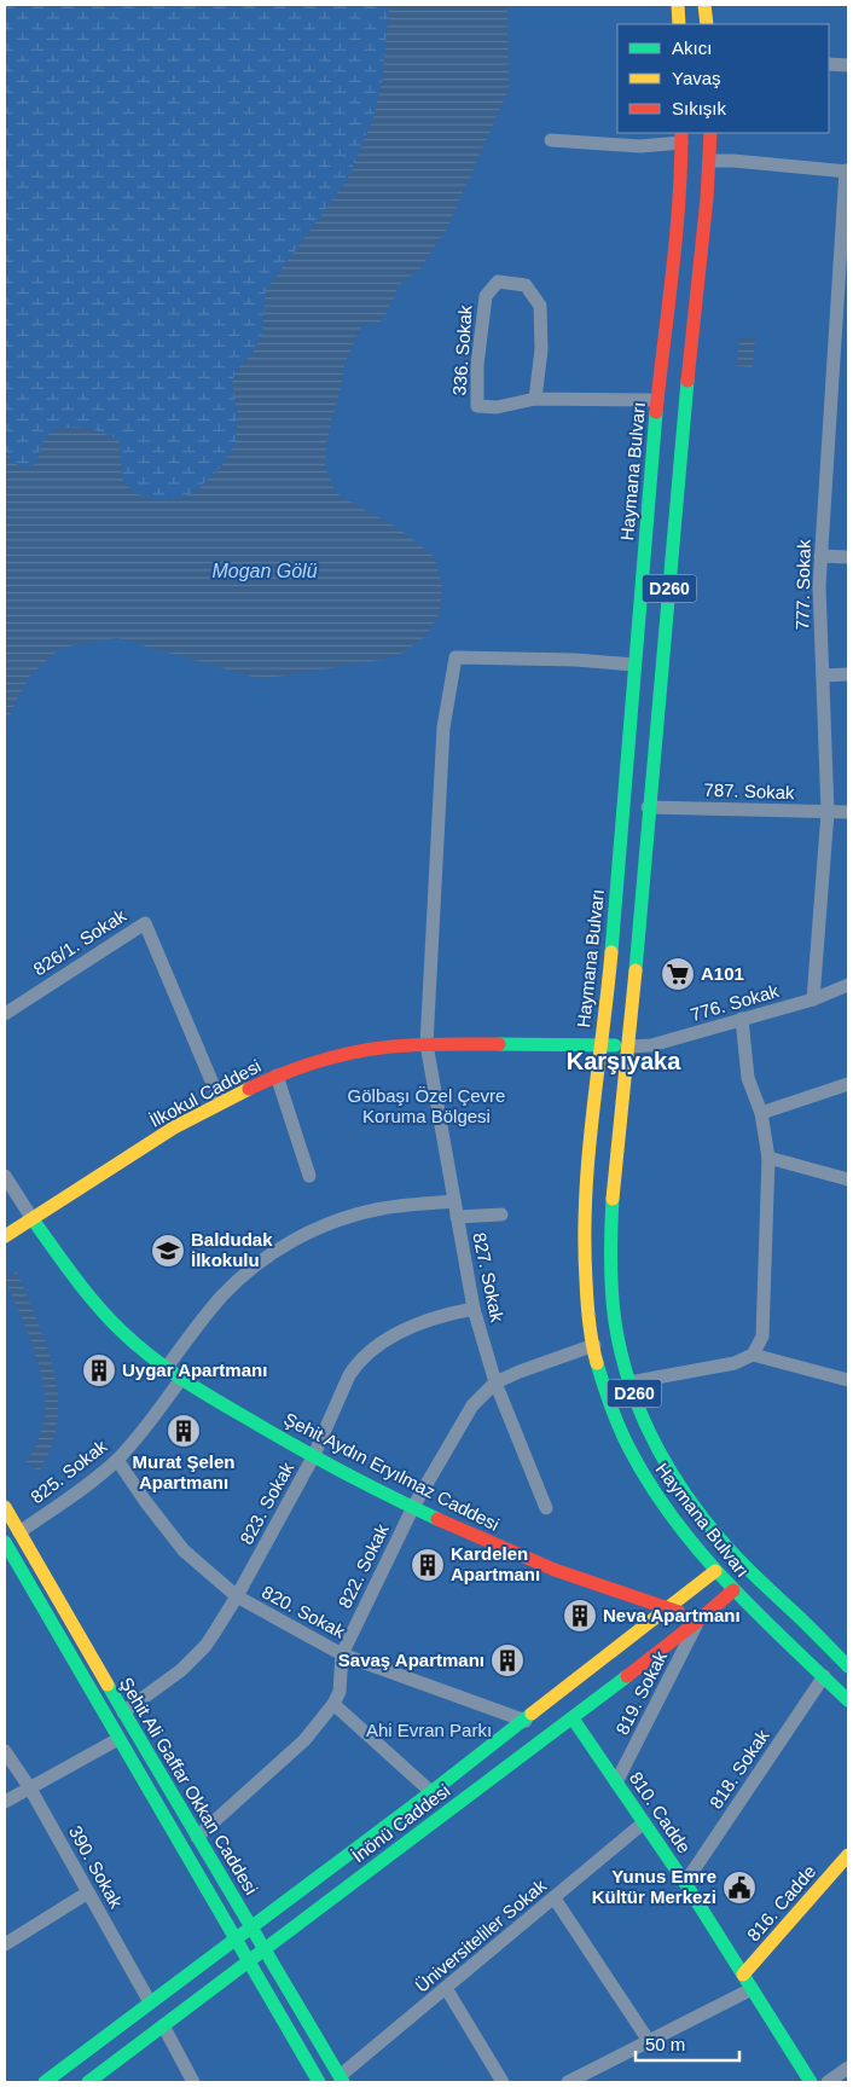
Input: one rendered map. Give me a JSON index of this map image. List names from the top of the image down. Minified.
{"streets":{"main road":["Haymana Bulvarı","D260","İlkokul Caddesi","Şehit Aydın Eryılmaz Caddesi","Şehit Ali Gaffar Okkan Caddesi","810. Cadde","İnönü Caddesi","816. Cadde"],"street":["336. Sokak","777. Sokak","787. Sokak","826/1. Sokak","776. Sokak","827. Sokak","825. Sokak","823. Sokak","822. Sokak","820. Sokak","819. Sokak","818. Sokak","390. Sokak","Üniversiteliler Sokak"]},"crossings":[["336. Sokak","Haymana Bulvarı"],["Haymana Bulvarı","787. Sokak"],["Haymana Bulvarı","776. Sokak"],["Haymana Bulvarı","İlkokul Caddesi"],["Haymana Bulvarı","827. Sokak"],["Haymana Bulvarı","822. Sokak"],["Haymana Bulvarı","818. Sokak"],["Haymana Bulvarı","İnönü Caddesi"],["777. Sokak","787. Sokak"],["777. Sokak","776. Sokak"],["826/1. Sokak","İlkokul Caddesi"],["776. Sokak","İlkokul Caddesi"],["İlkokul Caddesi","827. Sokak"],["İlkokul Caddesi","Şehit Aydın Eryılmaz Caddesi"],["827. Sokak","823. Sokak"],["827. Sokak","822. Sokak"],["825. Sokak","Şehit Aydın Eryılmaz Caddesi"],["825. Sokak","820. Sokak"],["825. Sokak","Şehit Ali Gaffar Okkan Caddesi"],["Şehit Aydın Eryılmaz Caddesi","823. Sokak"],["Şehit Aydın Eryılmaz Caddesi","822. Sokak"],["Şehit Aydın Eryılmaz Caddesi","819. Sokak"],["Şehit Aydın Eryılmaz Caddesi","İnönü Caddesi"],["823. Sokak","820. Sokak"],["823. Sokak","Şehit Ali Gaffar Okkan Caddesi"],["822. Sokak","820. Sokak"],["822. Sokak","Şehit Ali Gaffar Okkan Caddesi"],["819. Sokak","810. Cadde"],["819. Sokak","İnönü Caddesi"],["818. Sokak","810. Cadde"],["Şehit Ali Gaffar Okkan Caddesi","İnönü Caddesi"],["Şehit Ali Gaffar Okkan Caddesi","Üniversiteliler Sokak"],["810. Cadde","İnönü Caddesi"],["810. Cadde","816. Cadde"],["810. Cadde","Üniversiteliler Sokak"]],"districts":["Karşıyaka"],"water":["Mogan Gölü"],"parks":["Gölbaşı Özel Çevre Koruma Bölgesi","Ahi Evran Parkı"],"places":{"supermarket":["A101"],"school or university":["Baldudak İlkokulu"],"building":["Uygar Apartmanı","Murat Şelen Apartmanı","Kardelen Apartmanı","Neva Apartmanı","Savaş Apartmanı"],"public building":["Yunus Emre Kültür Merkezi"]},"legend":["Akıcı","Yavaş","Sıkışık"],"scale_bar":"50 m"}
